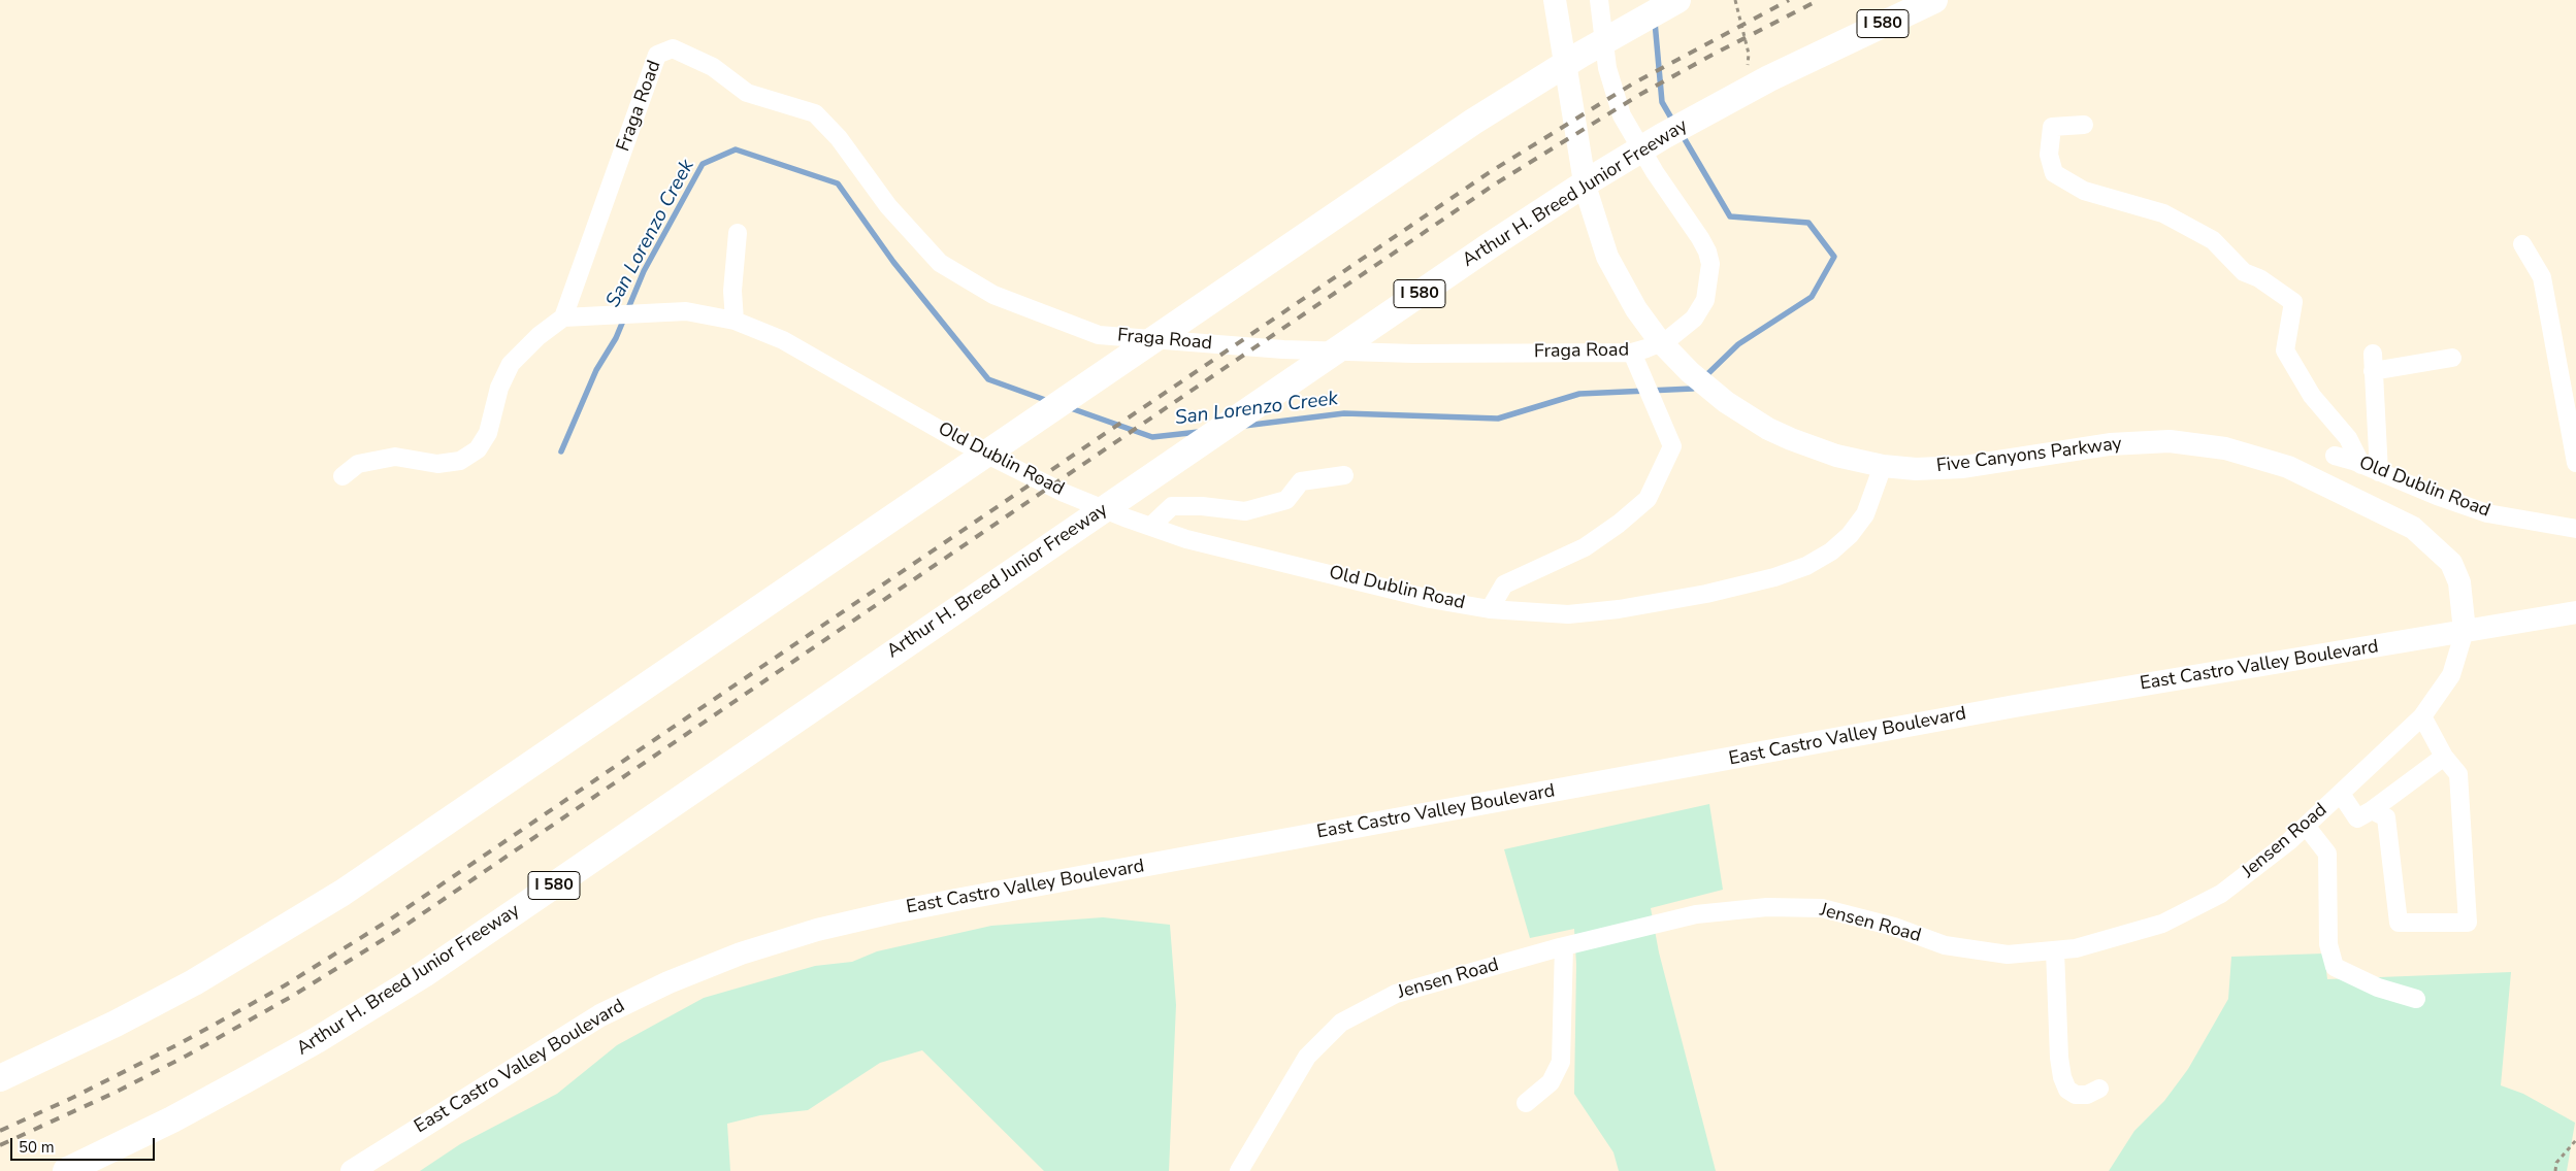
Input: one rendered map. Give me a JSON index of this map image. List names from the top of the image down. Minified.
{"streets":{"highway":["I 580","Arthur H. Breed Junior Freeway"],"main road":["Five Canyons Parkway","East Castro Valley Boulevard"],"street":["Fraga Road","Old Dublin Road","Jensen Road"]},"crossings":[["Fraga Road","Old Dublin Road"],["Five Canyons Parkway","Old Dublin Road"],["Five Canyons Parkway","East Castro Valley Boulevard"],["Five Canyons Parkway","Jensen Road"],["East Castro Valley Boulevard","Jensen Road"]],"water":["San Lorenzo Creek"],"scale_bar":"50 m"}
